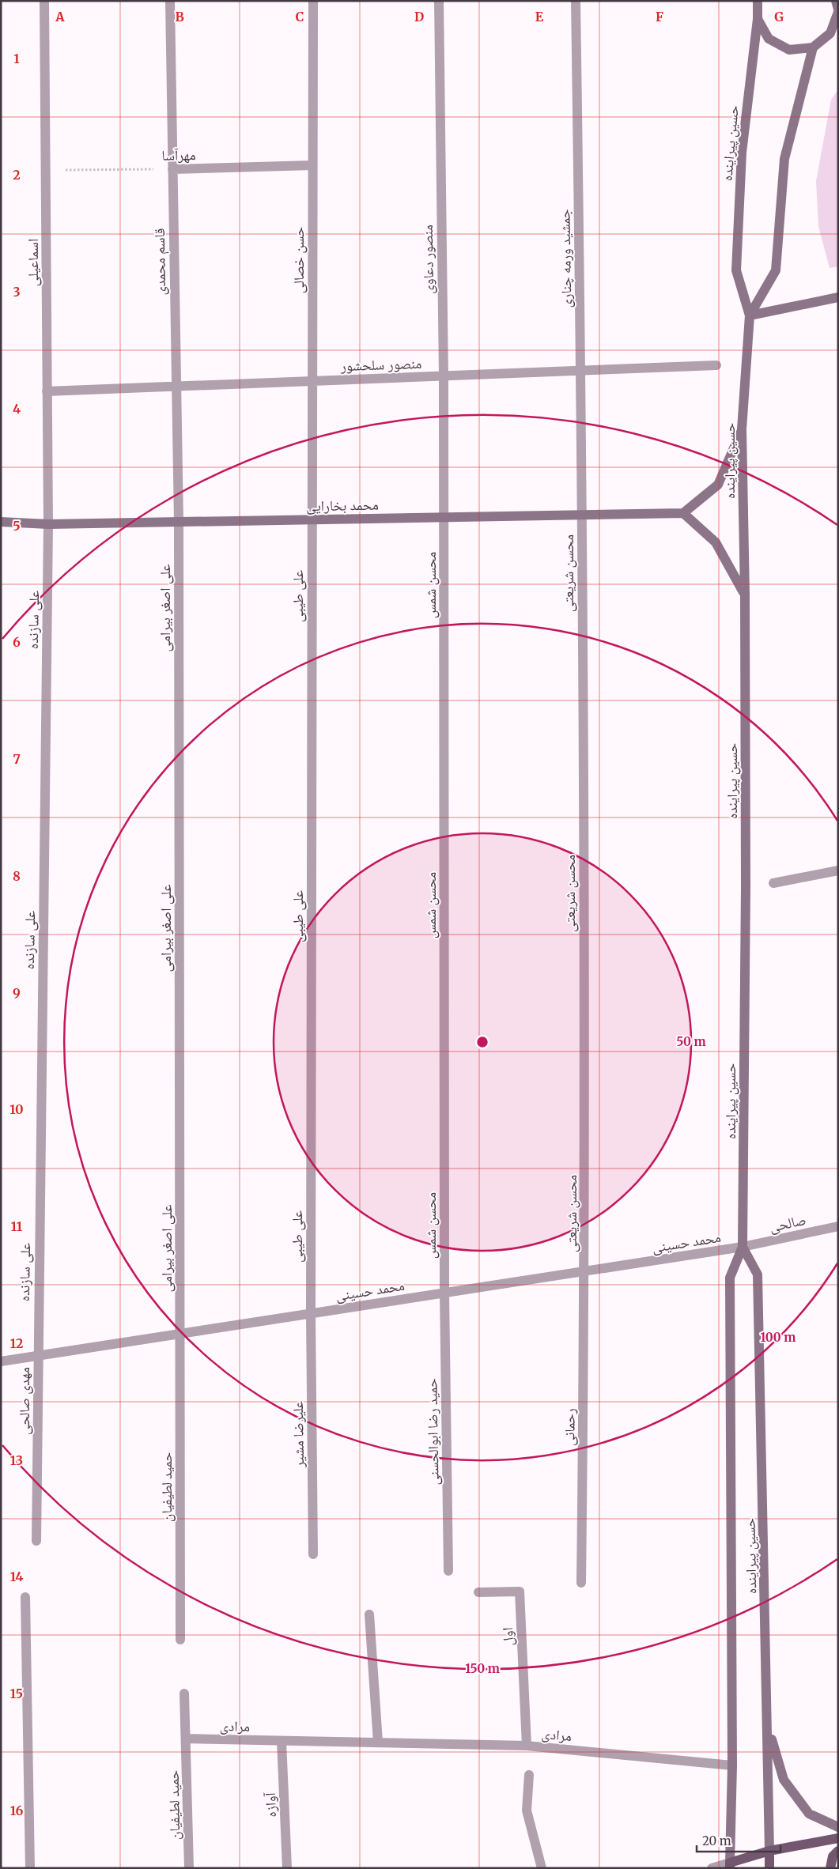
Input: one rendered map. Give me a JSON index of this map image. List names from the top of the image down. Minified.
{"streets":{"main road":["حسین پیراینده","محمد بخارایی"],"street":["مهرآسا","جمشید ورمه چناری","منصور دعاوی","حسن خصالی","قاسم محمدی","اسماعیلی","منصور سلحشور","محسن شریعتی","محسن شمس","علی طیبی","علی اصغر بیرامی","علی سازنده","صالحی","محمد حسینی","مهدی صالحی","رحمانی","حمید رضا ابوالحسنی","علیرضا مشیر","حمید لطیفیان","اول","مرادی","آوازه"]},"crossings":[["حسین پیراینده","صالحی"],["حسین پیراینده","محمد حسینی"],["حسین پیراینده","مرادی"],["مهرآسا","حسن خصالی"],["مهرآسا","قاسم محمدی"],["مهرآسا","اسماعیلی"],["جمشید ورمه چناری","منصور سلحشور"],["جمشید ورمه چناری","محمد بخارایی"],["جمشید ورمه چناری","محسن شریعتی"],["منصور دعاوی","منصور سلحشور"],["منصور دعاوی","محمد بخارایی"],["منصور دعاوی","محسن شمس"],["حسن خصالی","منصور سلحشور"],["حسن خصالی","محمد بخارایی"],["حسن خصالی","علی طیبی"],["قاسم محمدی","منصور سلحشور"],["قاسم محمدی","محمد بخارایی"],["قاسم محمدی","علی اصغر بیرامی"],["اسماعیلی","منصور سلحشور"],["اسماعیلی","محمد بخارایی"],["اسماعیلی","علی سازنده"],["محمد بخارایی","محسن شریعتی"],["محمد بخارایی","محسن شمس"],["محمد بخارایی","علی طیبی"],["محمد بخارایی","علی اصغر بیرامی"],["محمد بخارایی","علی سازنده"],["محسن شریعتی","محمد حسینی"],["محسن شریعتی","رحمانی"],["محسن شمس","محمد حسینی"],["محسن شمس","حمید رضا ابوالحسنی"],["علی طیبی","محمد حسینی"],["علی طیبی","علیرضا مشیر"],["علی اصغر بیرامی","محمد حسینی"],["علی اصغر بیرامی","حمید لطیفیان"],["علی سازنده","محمد حسینی"],["علی سازنده","مهدی صالحی"],["صالحی","محمد حسینی"],["محمد حسینی","مهدی صالحی"],["محمد حسینی","رحمانی"],["محمد حسینی","حمید رضا ابوالحسنی"],["محمد حسینی","علیرضا مشیر"],["محمد حسینی","حمید لطیفیان"],["حمید لطیفیان","مرادی"],["اول","مرادی"],["مرادی","آوازه"]],"scale_bar":"20 m","grid":{"columns":["A","B","C","D","E","F","G"],"rows":["1","2","3","4","5","6","7","8","9","10","11","12","13","14","15","16"]},"rings":["50 m","100 m","150 m"]}
